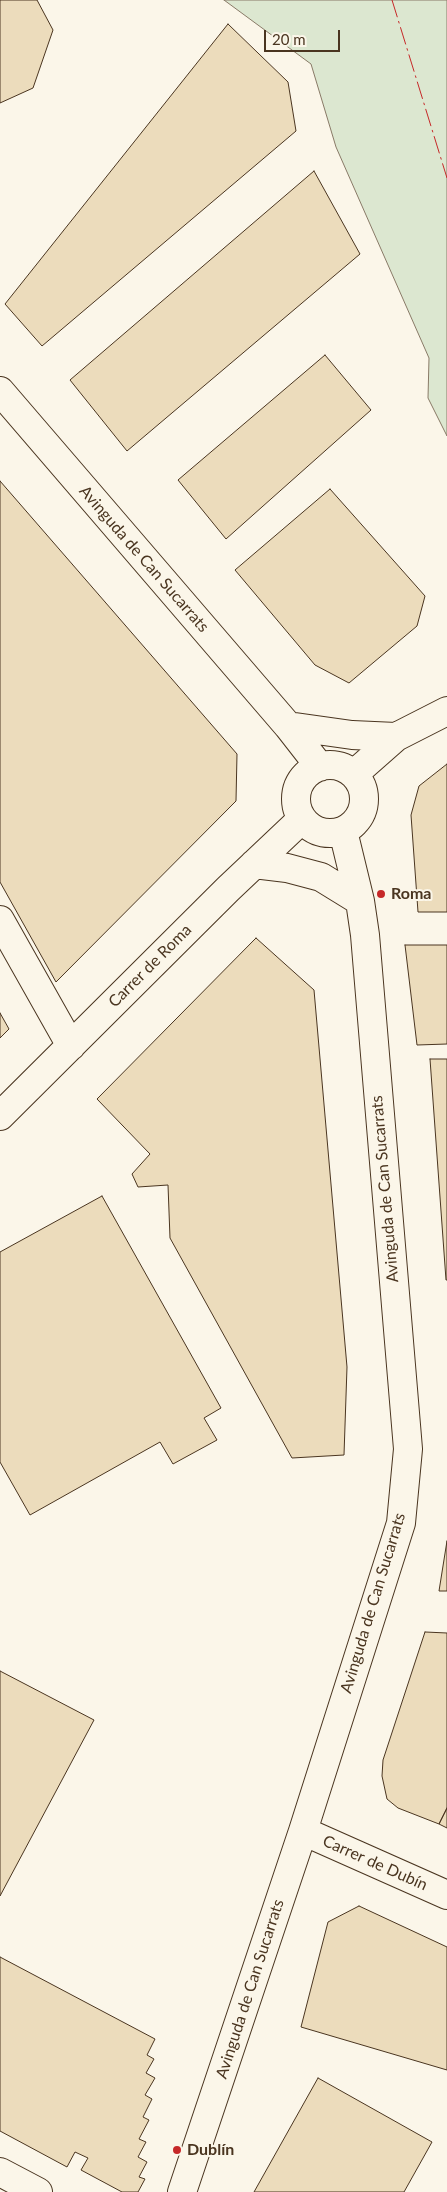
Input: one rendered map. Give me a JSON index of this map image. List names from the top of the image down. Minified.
{"streets":{"street":["Avinguda de Can Sucarrats","Carrer de Roma","Carrer de Dubín"]},"crossings":[["Avinguda de Can Sucarrats","Carrer de Roma"],["Avinguda de Can Sucarrats","Carrer de Dubín"]],"places":["Roma","Dublín"],"scale_bar":"20 m"}
